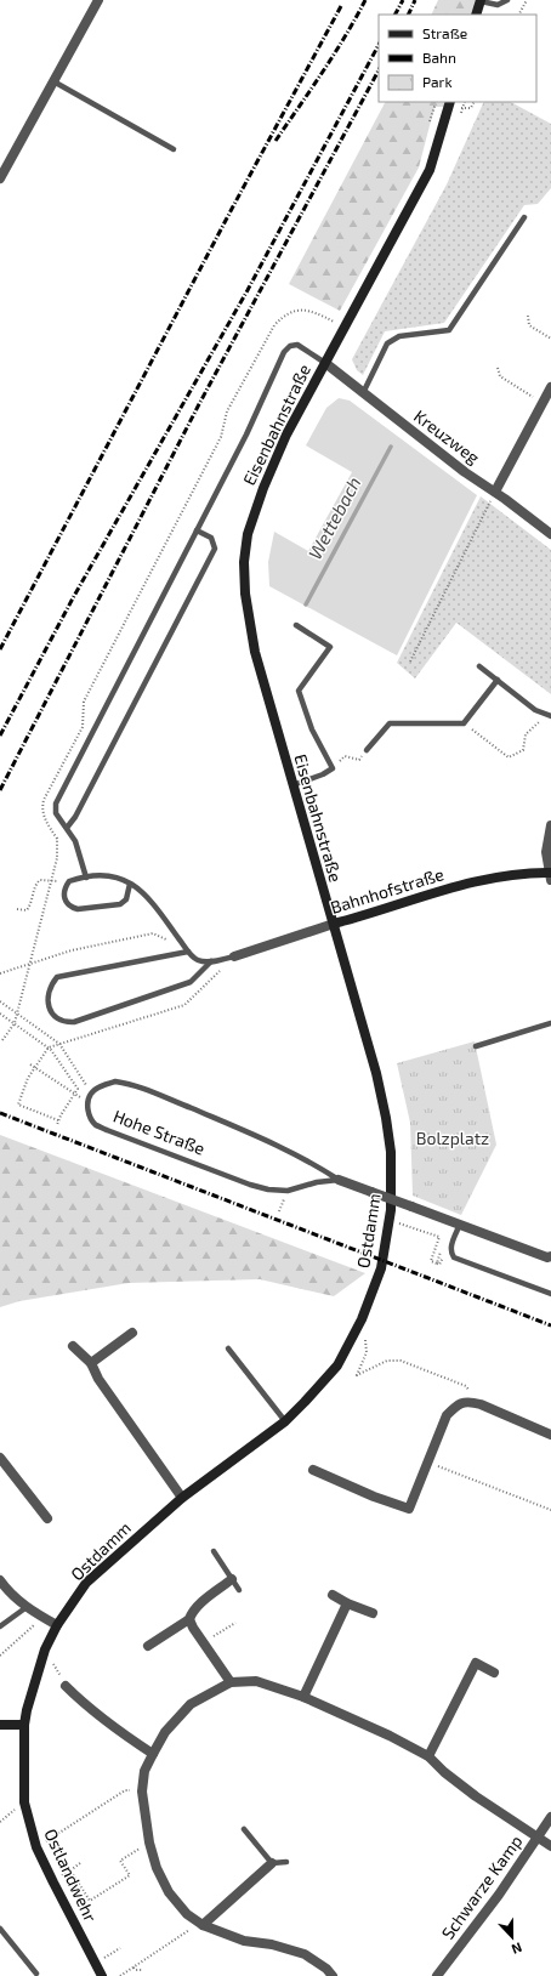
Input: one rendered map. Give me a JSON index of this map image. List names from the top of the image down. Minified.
{"streets":{"street":["Eisenbahnstraße","Kreuzweg","Bahnhofstraße","Hohe Straße","Ostdamm","Ostlandwehr","Schwarze Kamp"]},"crossings":[["Eisenbahnstraße","Kreuzweg"],["Eisenbahnstraße","Bahnhofstraße"],["Eisenbahnstraße","Ostdamm"],["Bahnhofstraße","Ostdamm"],["Ostdamm","Ostlandwehr"]],"water":["Wettebach"],"parks":["Bolzplatz"],"legend":["Straße","Bahn","Park"],"north":"bottom"}
